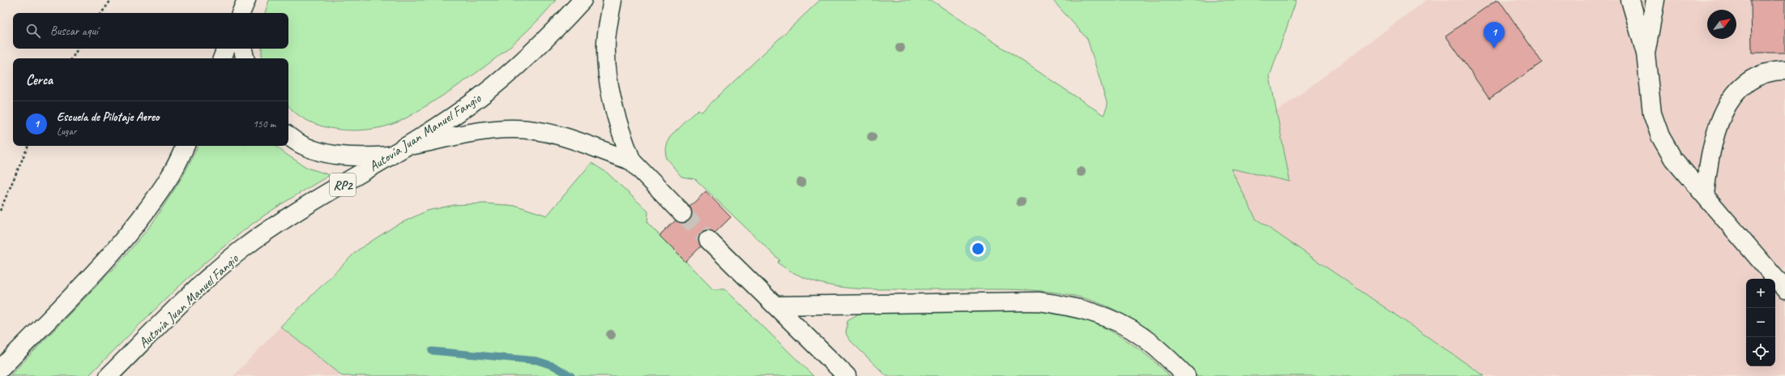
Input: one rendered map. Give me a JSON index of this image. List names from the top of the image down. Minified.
{"streets":{"main road":["Autovía Juan Manuel Fangio","RP2"]},"north":"top right","page":{"search":"Buscar aquí","pins":"1","heading":"Cerca","list":[{"mark":"1","name":"Escuela de Pilotaje Aereo","note":"Lugar","value":"150 m"}],"map_buttons":["+","−"]}}
